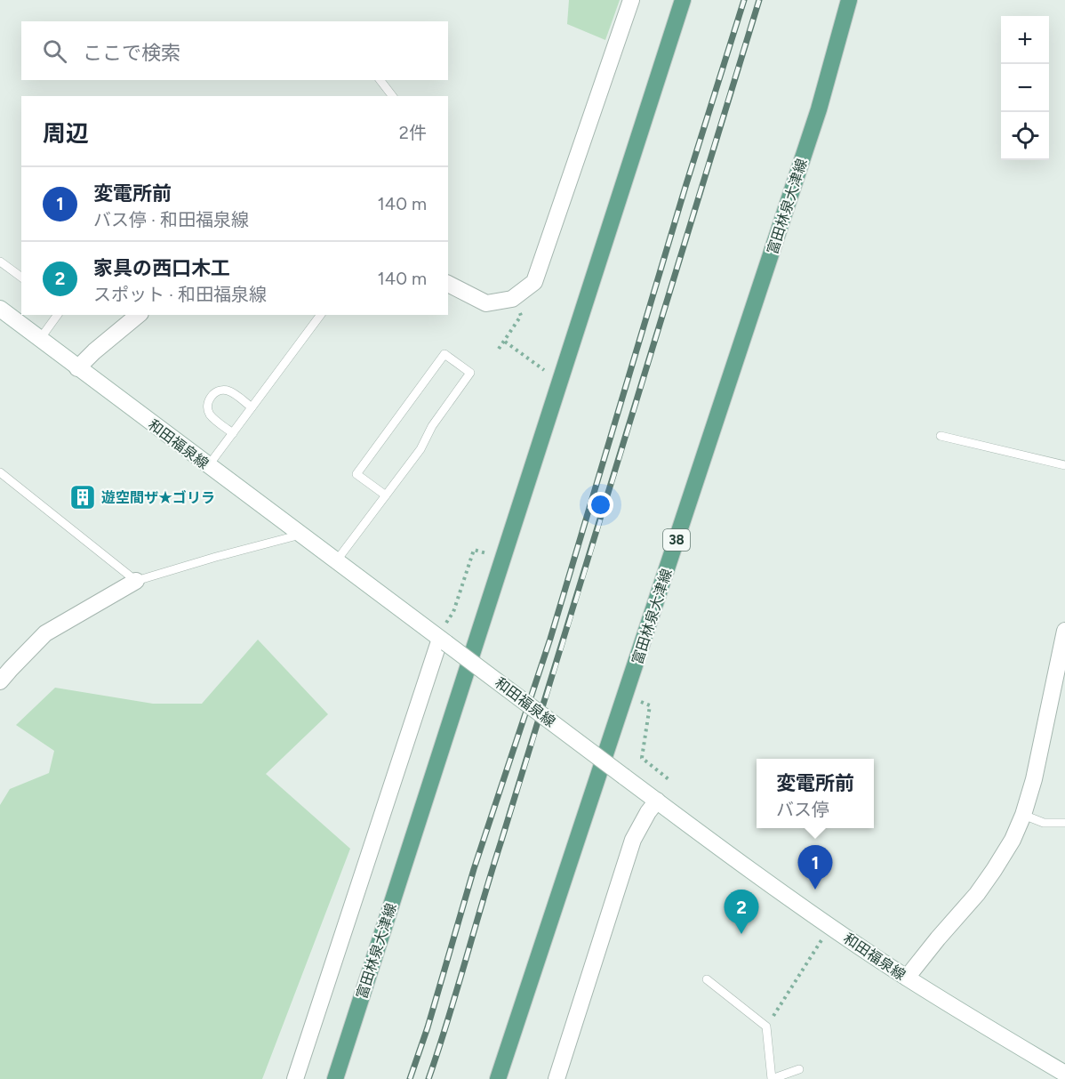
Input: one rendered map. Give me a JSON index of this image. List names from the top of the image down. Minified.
{"streets":{"main road":["富田林泉大津線","38"],"street":["和田福泉線"]},"places":{"building":["遊空間ザ★ゴリラ"]},"page":{"map_buttons":["+","−"],"search":"ここで検索","heading":["周辺","2件"],"list":[{"mark":"1","name":"変電所前","note":"バス停 · 和田福泉線","value":"140 m"},{"mark":"2","name":"家具の西口木工","note":"スポット · 和田福泉線","value":"140 m"}],"popup":["変電所前","バス停"],"pins":["1","2"]}}
